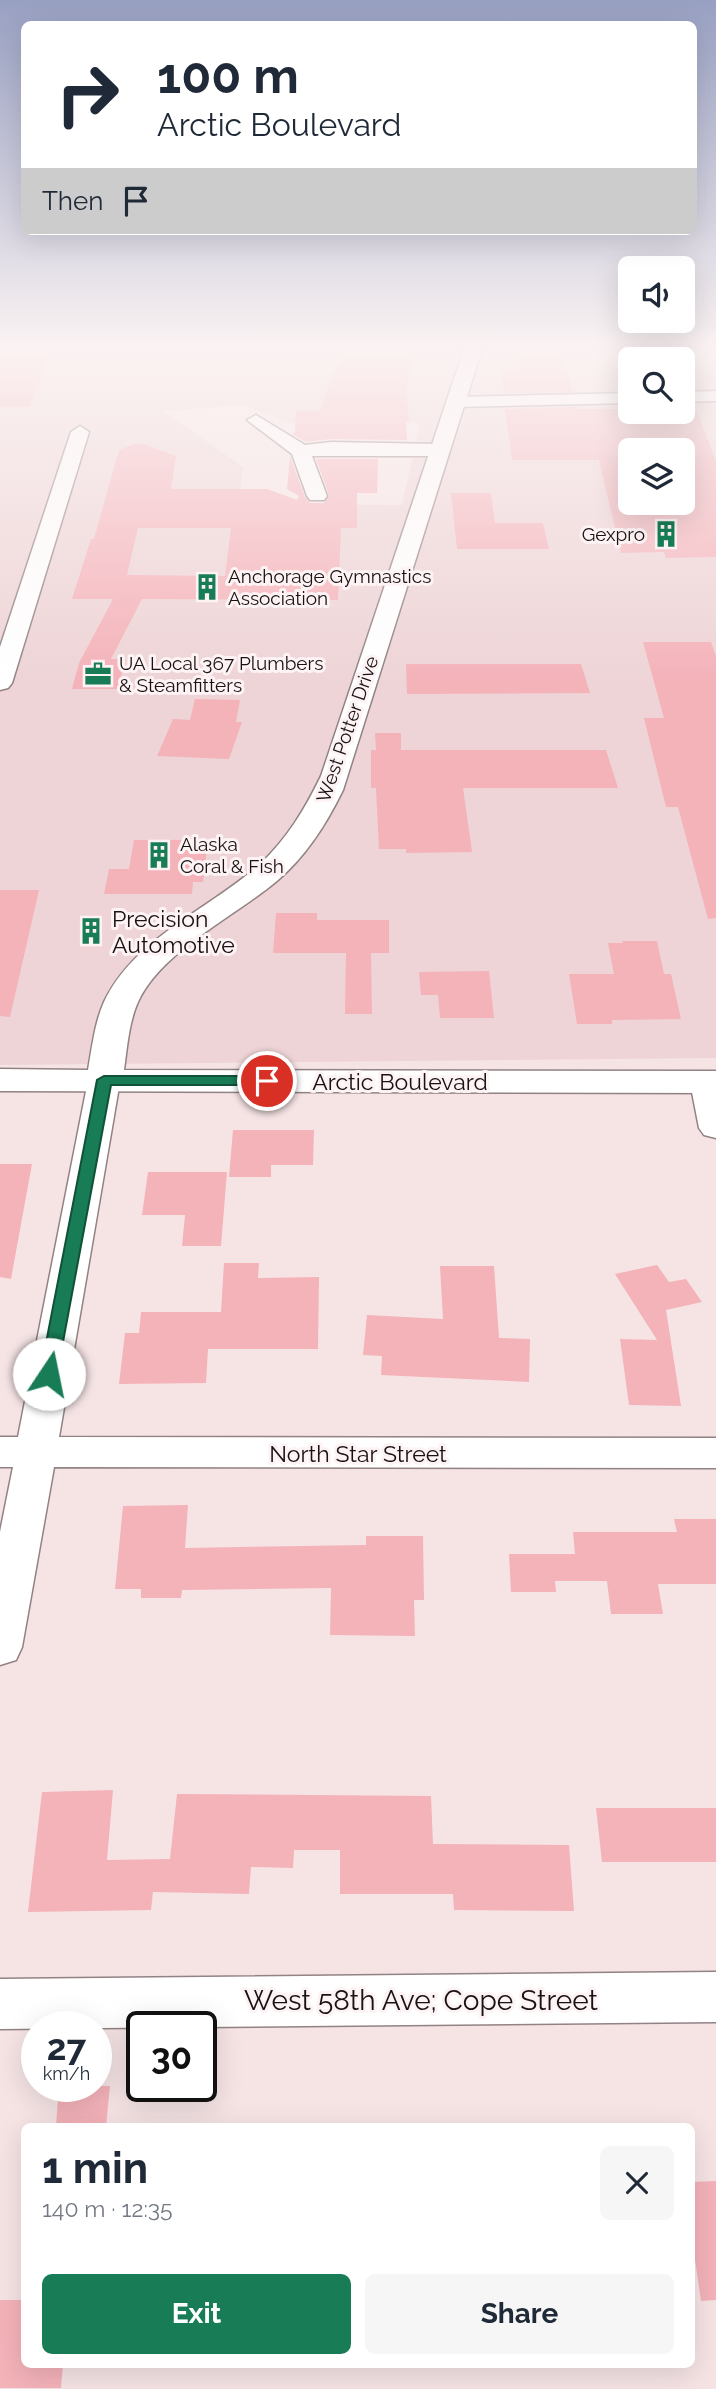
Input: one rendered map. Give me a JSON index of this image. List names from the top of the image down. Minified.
{"streets":{"main road":["West Potter Drive","Arctic Boulevard"],"street":["North Star Street","West 58th Ave; Cope Street"]},"crossings":[["West Potter Drive","Arctic Boulevard"]],"places":{"building":["Gexpro","Anchorage Gymnastics Association","Alaska Coral & Fish","Precision Automotive"],"office":["UA Local 367 Plumbers & Steamfitters"]},"page":{"turn":["100 m","Arctic Boulevard"],"then":"Then","speed":"27 km/h","limit":"30","heading":["1 min","140 m · 12:35"],"buttons":["Exit","Share"]}}
